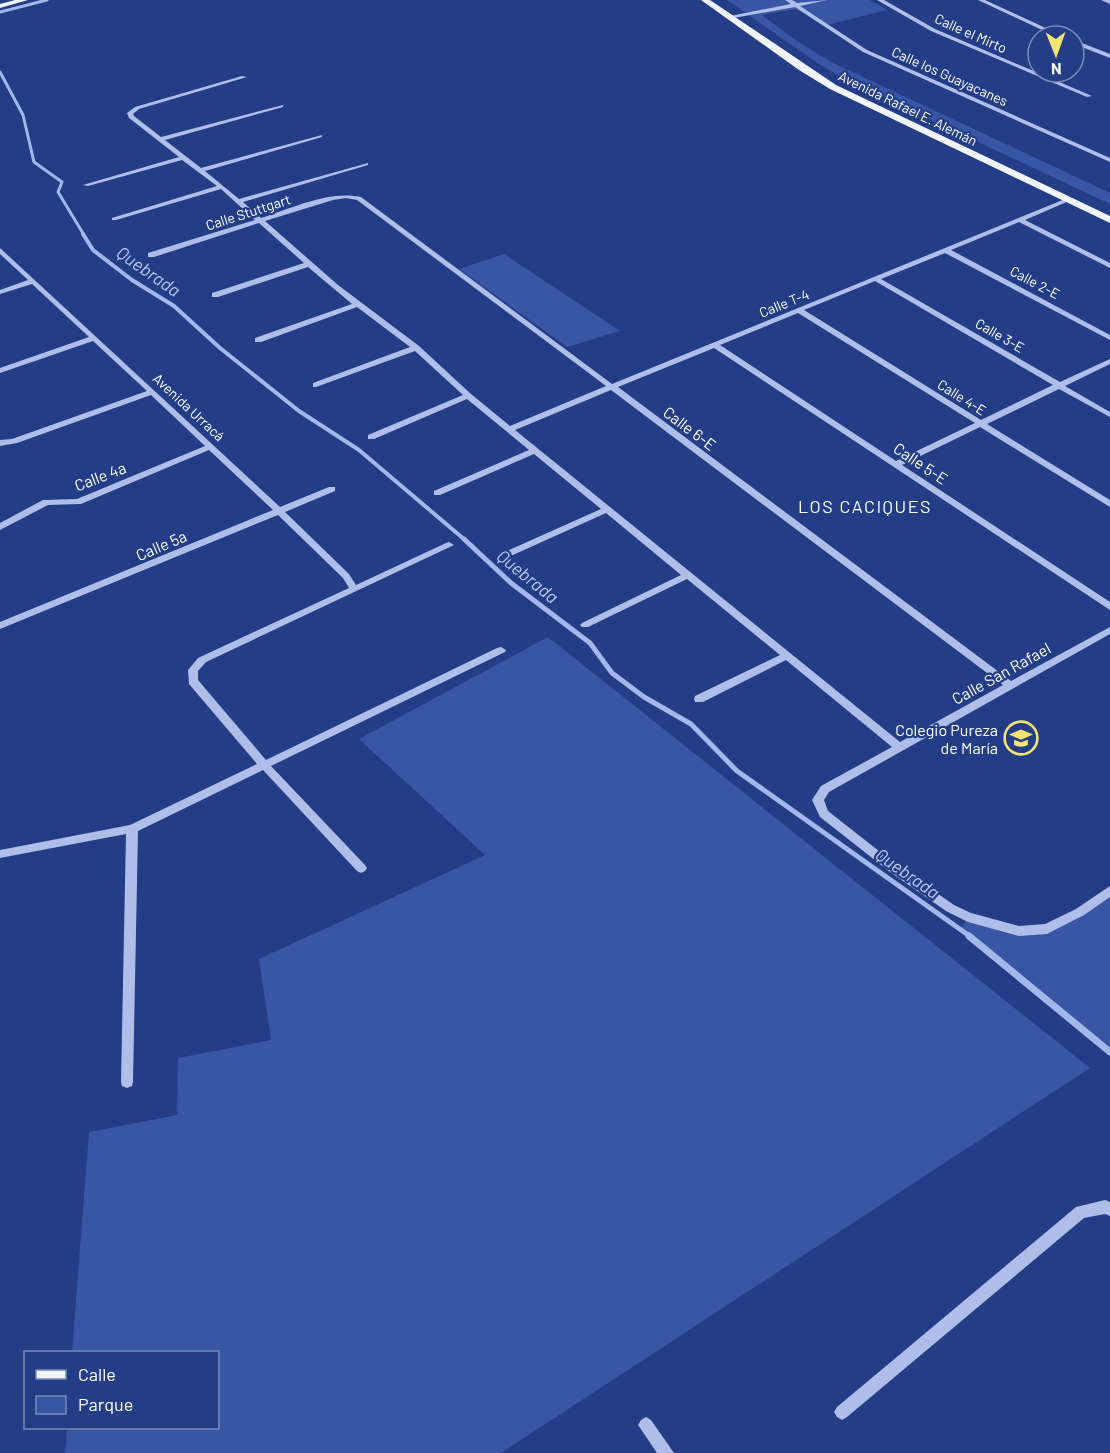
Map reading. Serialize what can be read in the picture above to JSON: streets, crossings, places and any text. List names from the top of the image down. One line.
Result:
{"streets":{"main road":["Avenida Rafael E. Alemán"],"street":["Calle el Mirto","Calle los Guayacanes","Calle Stuttgart","Calle 2-E","Calle T-4","Calle 3-E","Calle 4-E","Avenida Urracá","Calle 6-E","Calle 5-E","Calle 4a","Calle 5a","Calle San Rafael"]},"crossings":[["Avenida Rafael E. Alemán","Calle T-4"],["Calle Stuttgart","Calle 6-E"],["Calle 2-E","Calle T-4"],["Calle T-4","Calle 3-E"],["Calle T-4","Calle 4-E"],["Calle T-4","Calle 6-E"],["Calle T-4","Calle 5-E"],["Avenida Urracá","Calle 4a"],["Avenida Urracá","Calle 5a"],["Calle 6-E","Calle San Rafael"]],"districts":["LOS CACIQUES"],"water":["Quebrada"],"places":{"school or university":["Colegio Pureza de María"]},"legend":["Calle","Parque"],"north":"bottom"}
